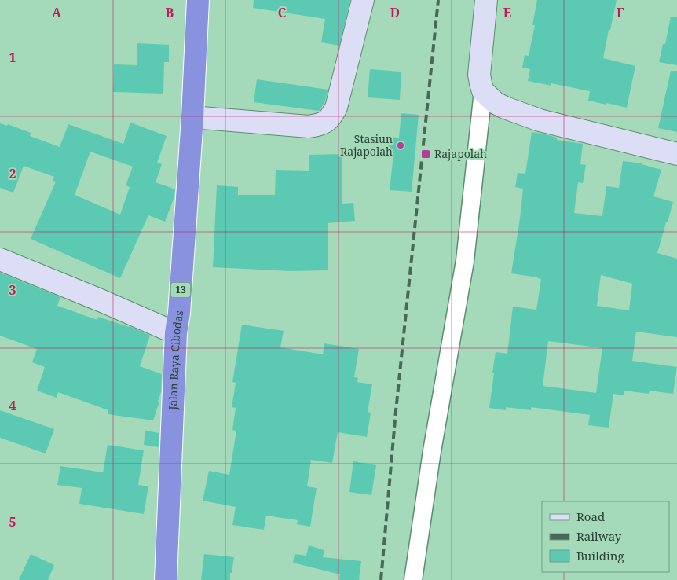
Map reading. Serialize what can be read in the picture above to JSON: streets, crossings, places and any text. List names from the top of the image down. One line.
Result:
{"streets":{"highway":["13","Jalan Raya Cibodas"]},"places":{"other":["Stasiun Rajapolah"],"transit":["Rajapolah"]},"legend":["Road","Railway","Building"],"grid":{"columns":["A","B","C","D","E","F"],"rows":["1","2","3","4","5"]}}
